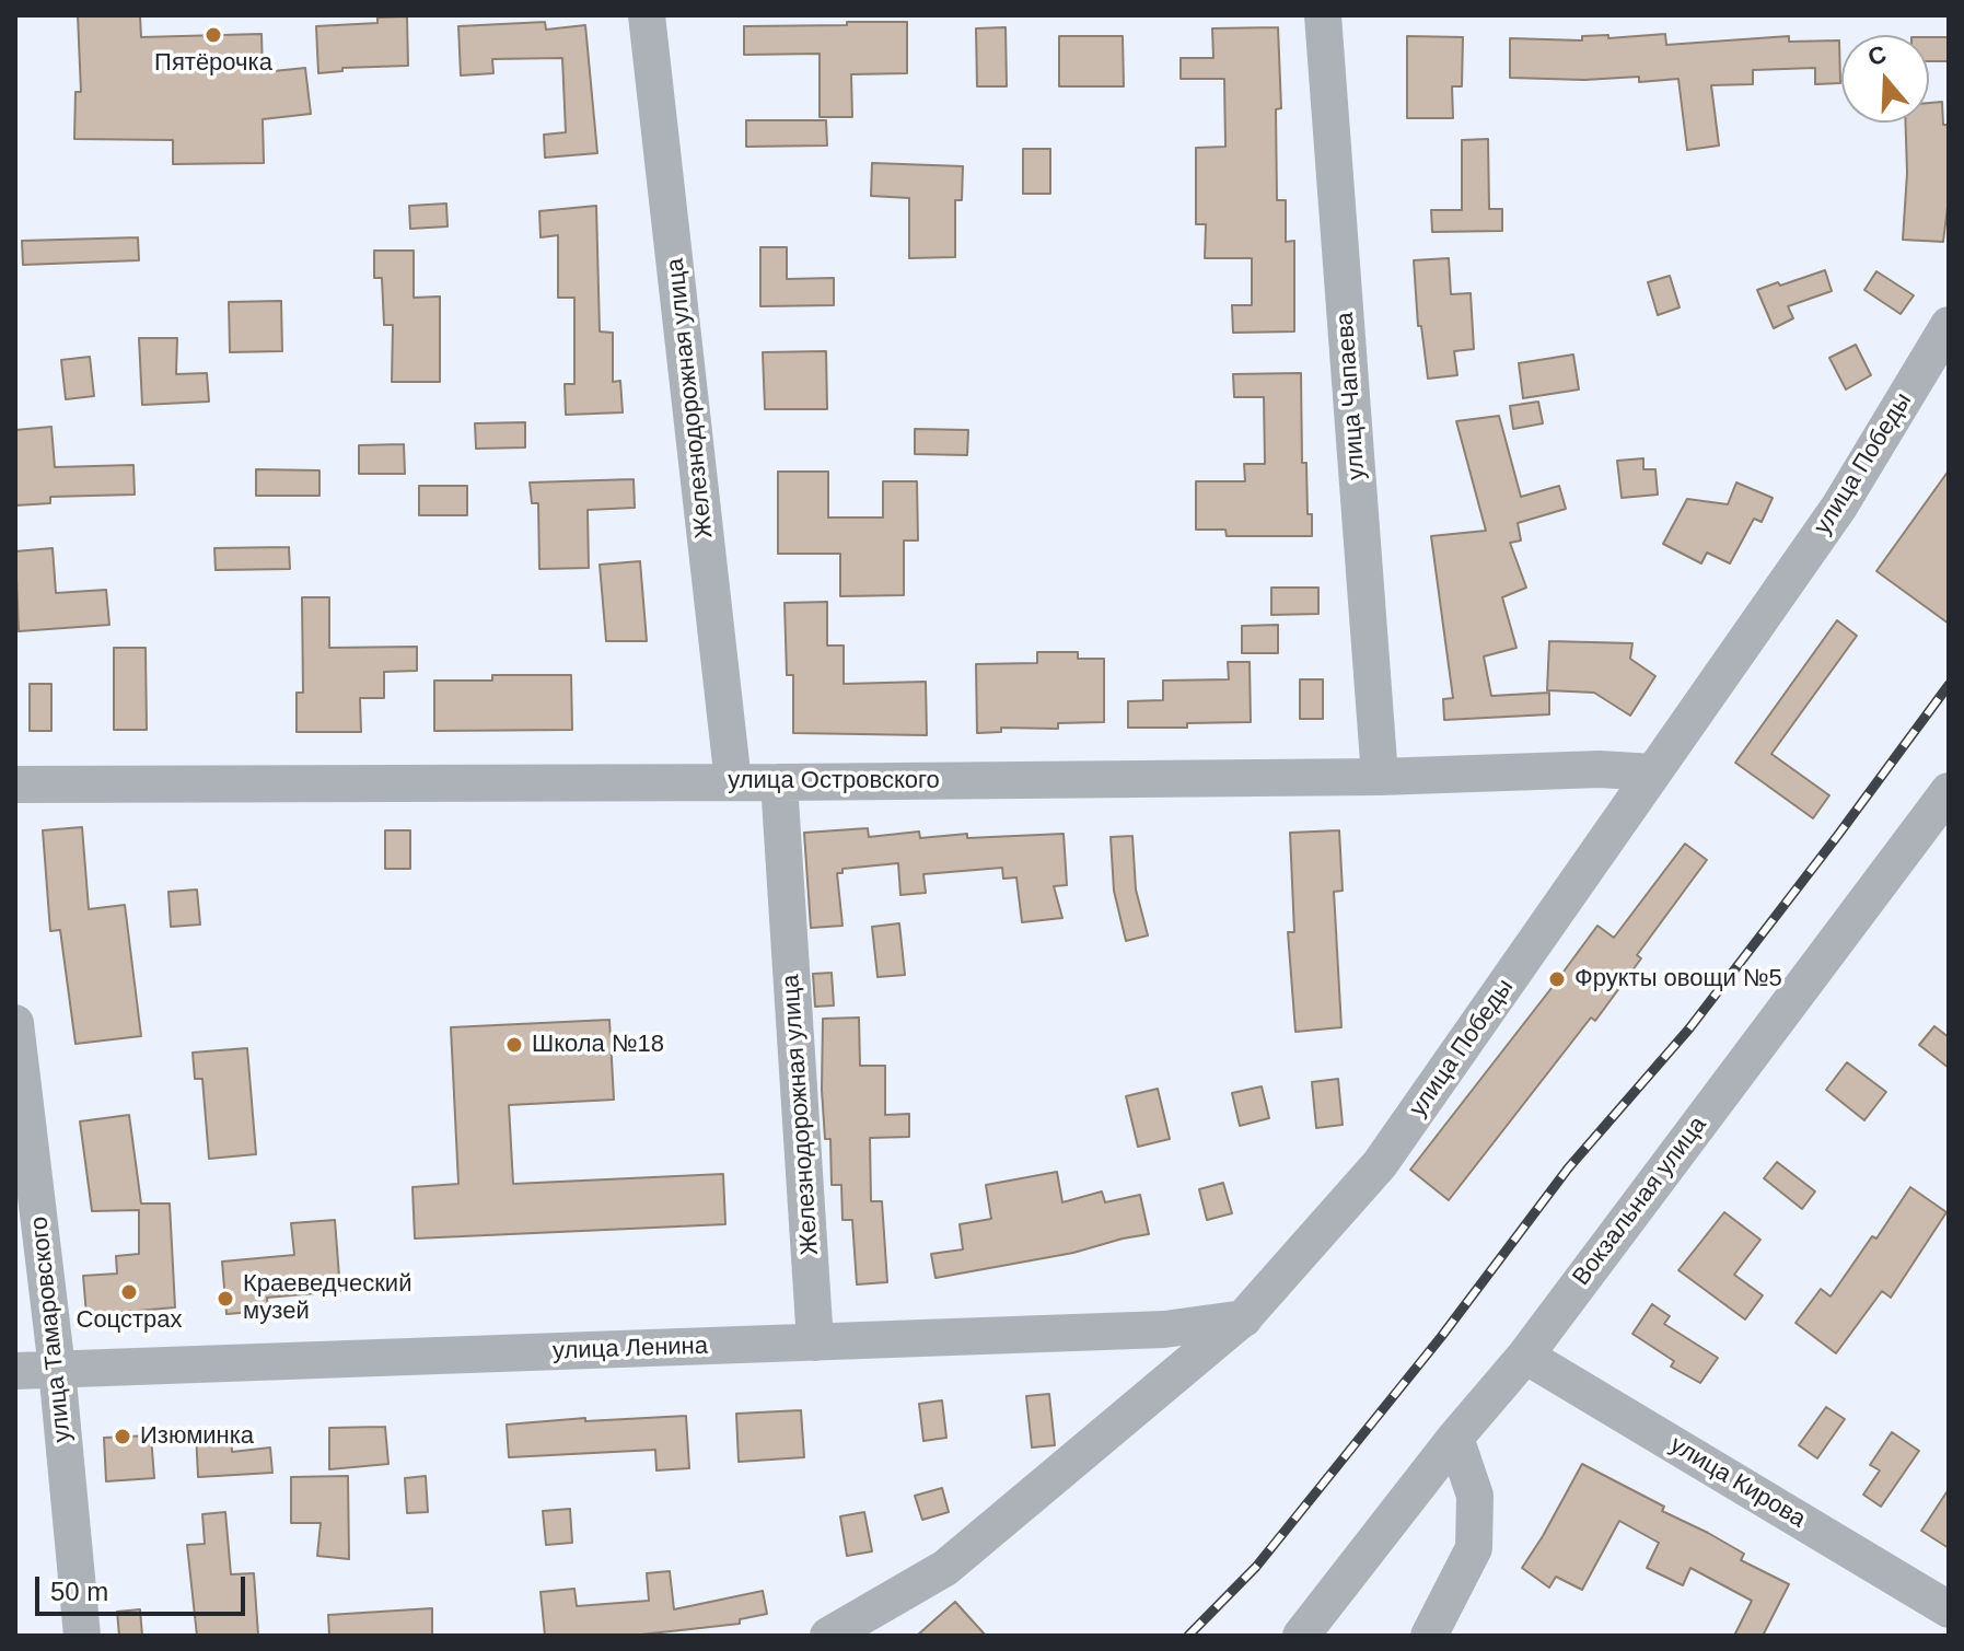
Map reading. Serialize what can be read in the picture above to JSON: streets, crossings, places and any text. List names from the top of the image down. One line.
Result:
{"streets":{"street":["улица Чапаева","Железнодорожная улица","улица Победы","улица Островского","Вокзальная улица","улица Тамаровского","улица Ленина","улица Кирова"]},"crossings":[["улица Чапаева","улица Островского"],["Железнодорожная улица","улица Островского"],["Железнодорожная улица","улица Ленина"],["улица Победы","улица Островского"],["улица Победы","улица Ленина"],["Вокзальная улица","улица Кирова"],["улица Тамаровского","улица Ленина"]],"places":["Пятёрочка","Фрукты овощи №5","Школа №18","Соцстрах","Краеведческий музей","Изюминка"],"scale_bar":"50 m","north":"top"}
